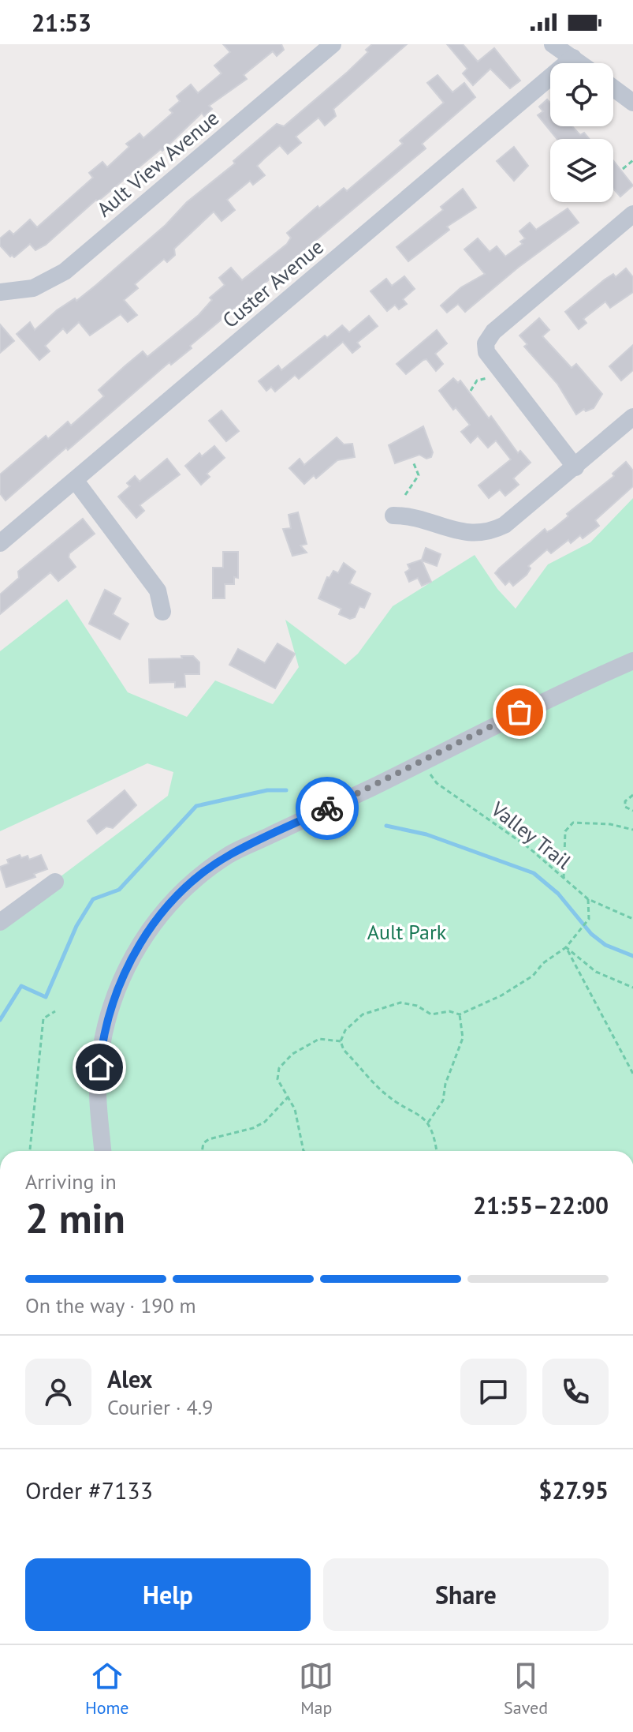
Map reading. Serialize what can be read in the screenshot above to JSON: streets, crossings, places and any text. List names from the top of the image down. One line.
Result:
{"streets":{"street":["Ault View Avenue","Custer Avenue"],"path":["Valley Trail"]},"parks":["Ault Park"],"page":{"status":"21:53","heading":["2 min","Arriving in","21:55–22:00"],"panel":["Alex","Courier · 4.9","Order #7133","$27.95"],"bar":"On the way · 190 m","buttons":["Help","Share"],"tabs":["Home","Map","Saved"]}}
